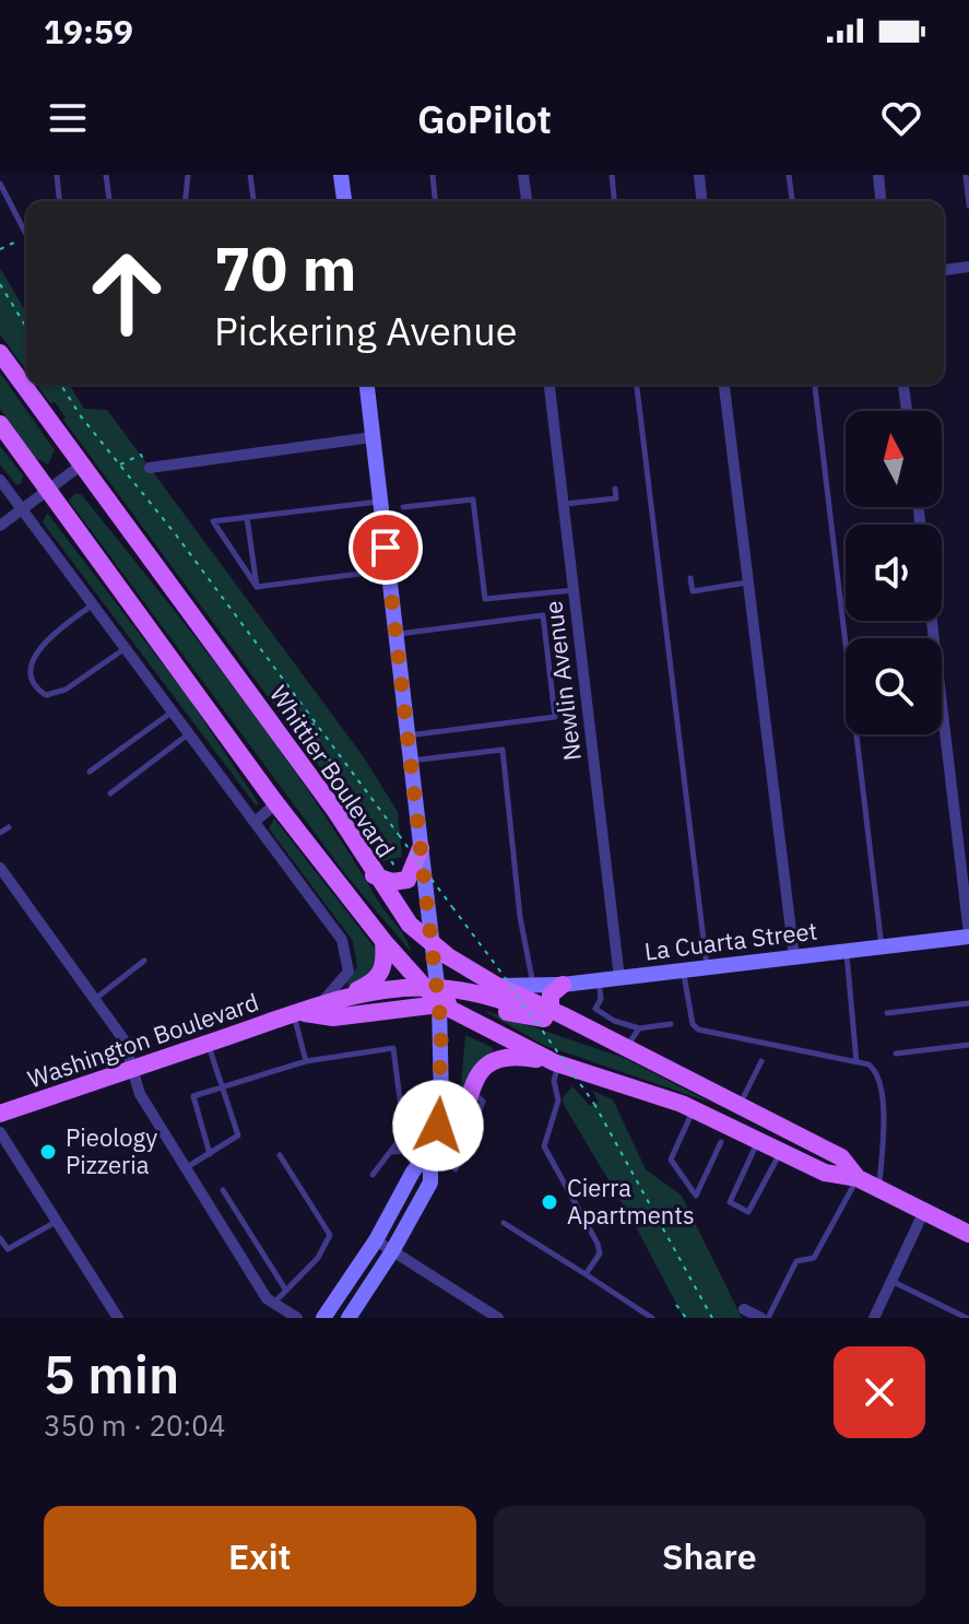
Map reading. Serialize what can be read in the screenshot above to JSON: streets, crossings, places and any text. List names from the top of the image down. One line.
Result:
{"streets":{"main road":["Whittier Boulevard","Washington Boulevard"],"street":["Newlin Avenue","La Cuarta Street"]},"crossings":[["Newlin Avenue","La Cuarta Street"],["Whittier Boulevard","La Cuarta Street"],["Whittier Boulevard","Washington Boulevard"]],"places":["Pieology Pizzeria","Cierra Apartments"],"north":"top","page":{"status":"19:59","header":"GoPilot","turn":["70 m","Pickering Avenue"],"heading":["5 min","350 m · 20:04"],"buttons":["Exit","Share"]}}
